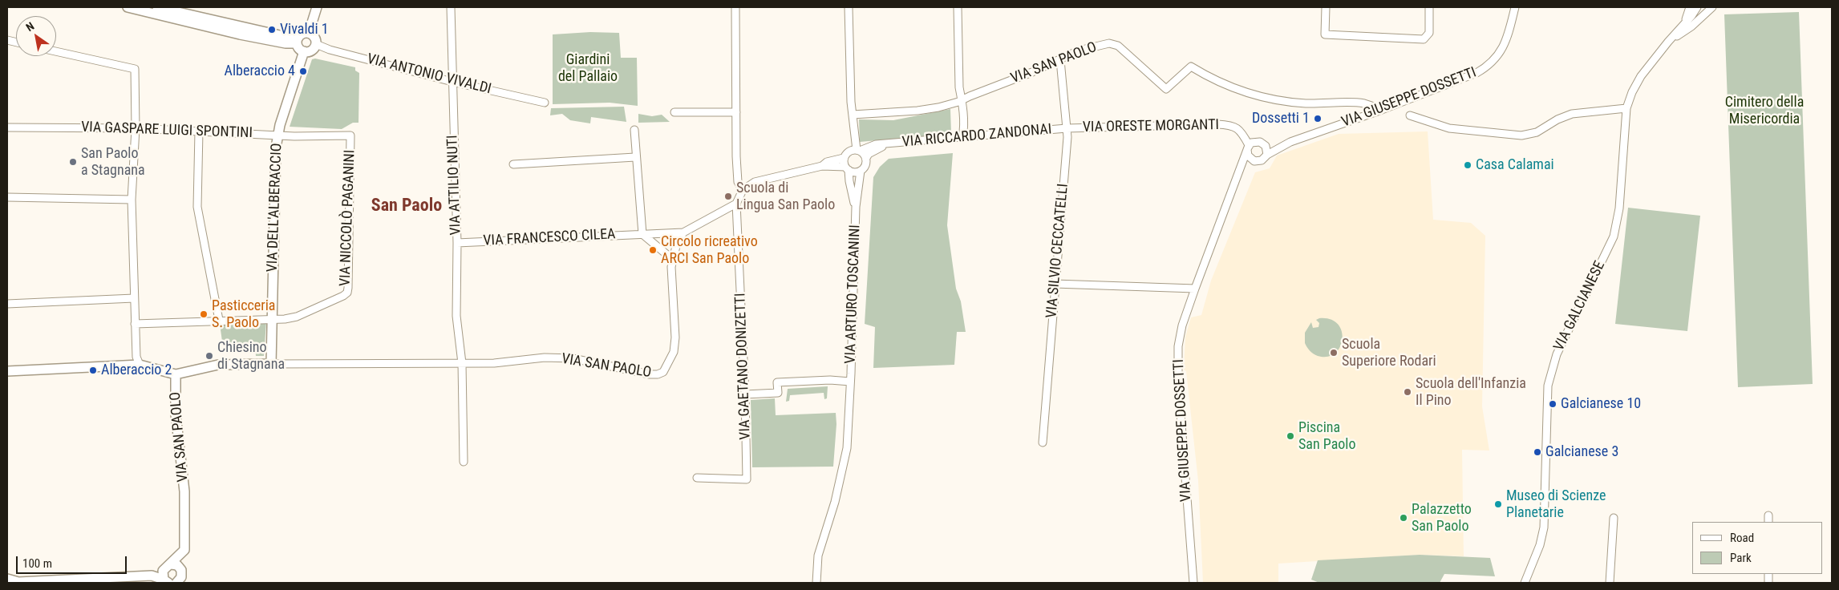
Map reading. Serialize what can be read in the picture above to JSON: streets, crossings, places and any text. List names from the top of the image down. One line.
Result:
{"streets":{"street":["VIA SAN PAOLO","VIA ANTONIO VIVALDI","VIA GIUSEPPE DOSSETTI","VIA ORESTE MORGANTI","VIA GASPARE LUIGI SPONTINI","VIA RICCARDO ZANDONAI","VIA ATTILIO NUTI","VIA DELL'ALBERACCIO","VIA NICCOLÒ PAGANINI","VIA FRANCESCO CILEA","VIA SILVIO CECCATELLI","VIA ARTURO TOSCANINI","VIA GALCIANESE","VIA GAETANO DONIZETTI"]},"crossings":[["VIA SAN PAOLO","VIA GIUSEPPE DOSSETTI"],["VIA SAN PAOLO","VIA ATTILIO NUTI"],["VIA SAN PAOLO","VIA DELL'ALBERACCIO"],["VIA SAN PAOLO","VIA FRANCESCO CILEA"],["VIA SAN PAOLO","VIA SILVIO CECCATELLI"],["VIA ANTONIO VIVALDI","VIA ATTILIO NUTI"],["VIA ANTONIO VIVALDI","VIA DELL'ALBERACCIO"],["VIA GIUSEPPE DOSSETTI","VIA ORESTE MORGANTI"],["VIA ORESTE MORGANTI","VIA RICCARDO ZANDONAI"],["VIA ORESTE MORGANTI","VIA SILVIO CECCATELLI"],["VIA GASPARE LUIGI SPONTINI","VIA DELL'ALBERACCIO"],["VIA GASPARE LUIGI SPONTINI","VIA NICCOLÒ PAGANINI"],["VIA RICCARDO ZANDONAI","VIA SILVIO CECCATELLI"],["VIA RICCARDO ZANDONAI","VIA ARTURO TOSCANINI"],["VIA ATTILIO NUTI","VIA FRANCESCO CILEA"],["VIA DELL'ALBERACCIO","VIA NICCOLÒ PAGANINI"],["VIA ARTURO TOSCANINI","VIA GAETANO DONIZETTI"]],"districts":["San Paolo"],"parks":["Giardini del Pallaio","Cimitero della Misericordia"],"places":["Vivaldi 1","Alberaccio 4","Dossetti 1","San Paolo a Stagnana","Casa Calamai","Scuola di Lingua San Paolo","Circolo ricreativo ARCI San Paolo","Pasticceria S. Paolo","Scuola Superiore Rodari","Chiesino di Stagnana","Alberaccio 2","Scuola dell'Infanzia Il Pino","Galcianese 10","Piscina San Paolo","Galcianese 3","Museo di Scienze Planetarie","Palazzetto San Paolo"],"legend":["Road","Park"],"scale_bar":"100 m","north":"top left"}
